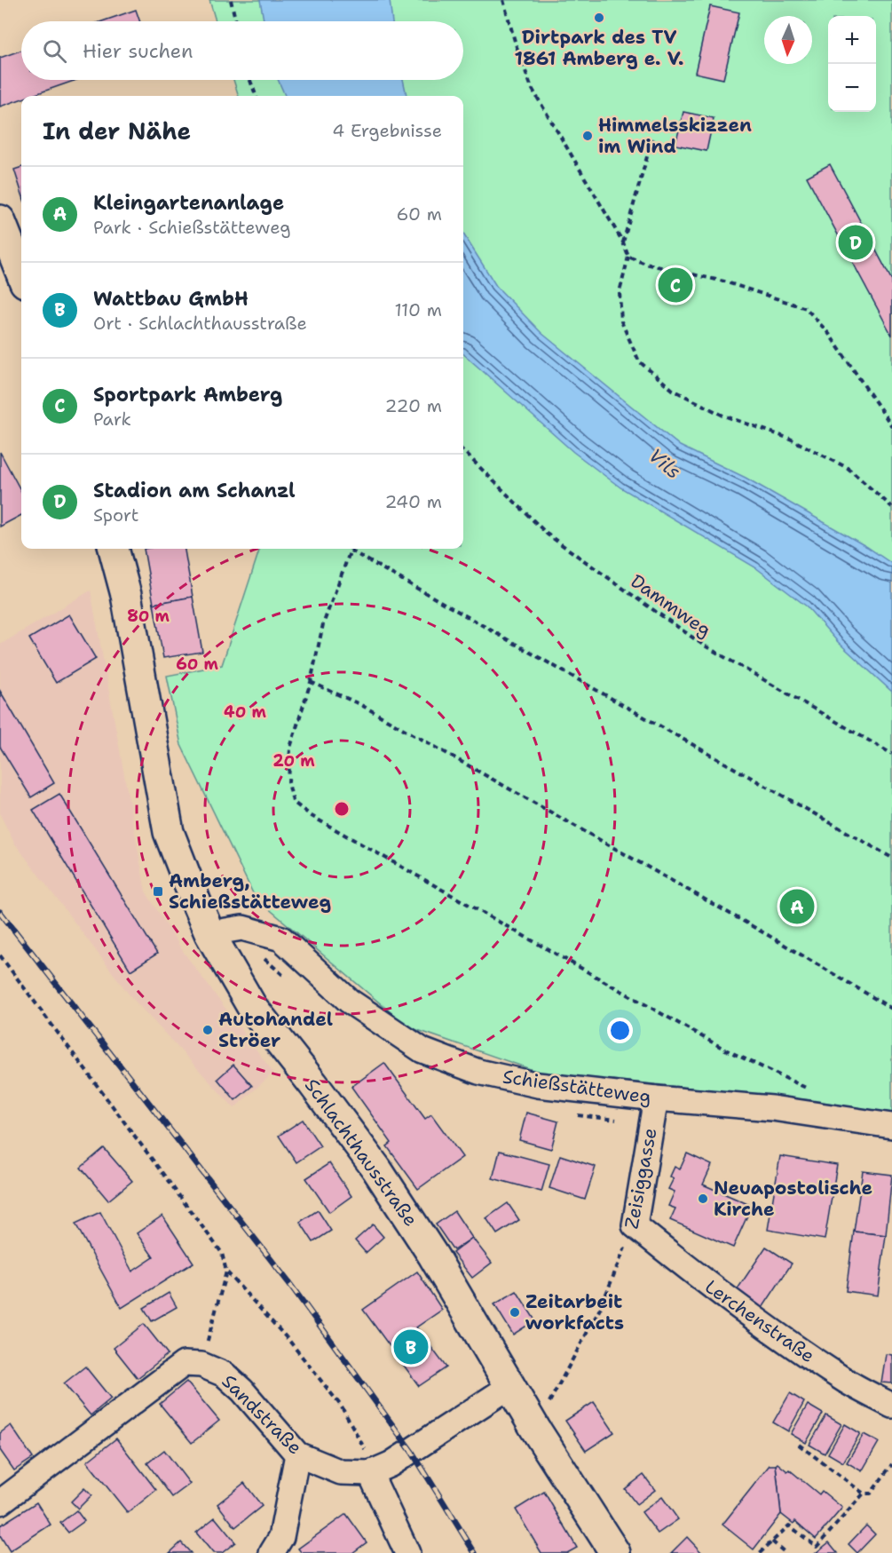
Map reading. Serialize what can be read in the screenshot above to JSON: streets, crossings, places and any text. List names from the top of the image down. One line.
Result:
{"streets":{"main road":["Schlachthausstraße"],"street":["Schießstätteweg","Zeisiggasse","Lerchenstraße","Sandstraße"],"path":["Dammweg"]},"crossings":[["Schießstätteweg","Schlachthausstraße"],["Schießstätteweg","Zeisiggasse"],["Schlachthausstraße","Zeisiggasse"],["Schlachthausstraße","Sandstraße"],["Zeisiggasse","Lerchenstraße"]],"water":["Vils"],"places":{"other":["Dirtpark des TV 1861 Amberg e. V.","Himmelsskizzen im Wind","Autohandel Ströer","Neuapostolische Kirche","Zeitarbeit workfacts"],"transit":["Amberg, Schießstätteweg"]},"north":"bottom","page":{"map_buttons":["+","−"],"search":"Hier suchen","heading":["In der Nähe","4 Ergebnisse"],"list":[{"mark":"A","name":"Kleingartenanlage","note":"Park · Schießstätteweg","value":"60 m"},{"mark":"B","name":"Wattbau GmbH","note":"Ort · Schlachthausstraße","value":"110 m"},{"mark":"C","name":"Sportpark Amberg","note":"Park","value":"220 m"},{"mark":"D","name":"Stadion am Schanzl","note":"Sport","value":"240 m"}],"pins":["D","C","A","B"]},"rings":["80 m","60 m","40 m","20 m"]}
